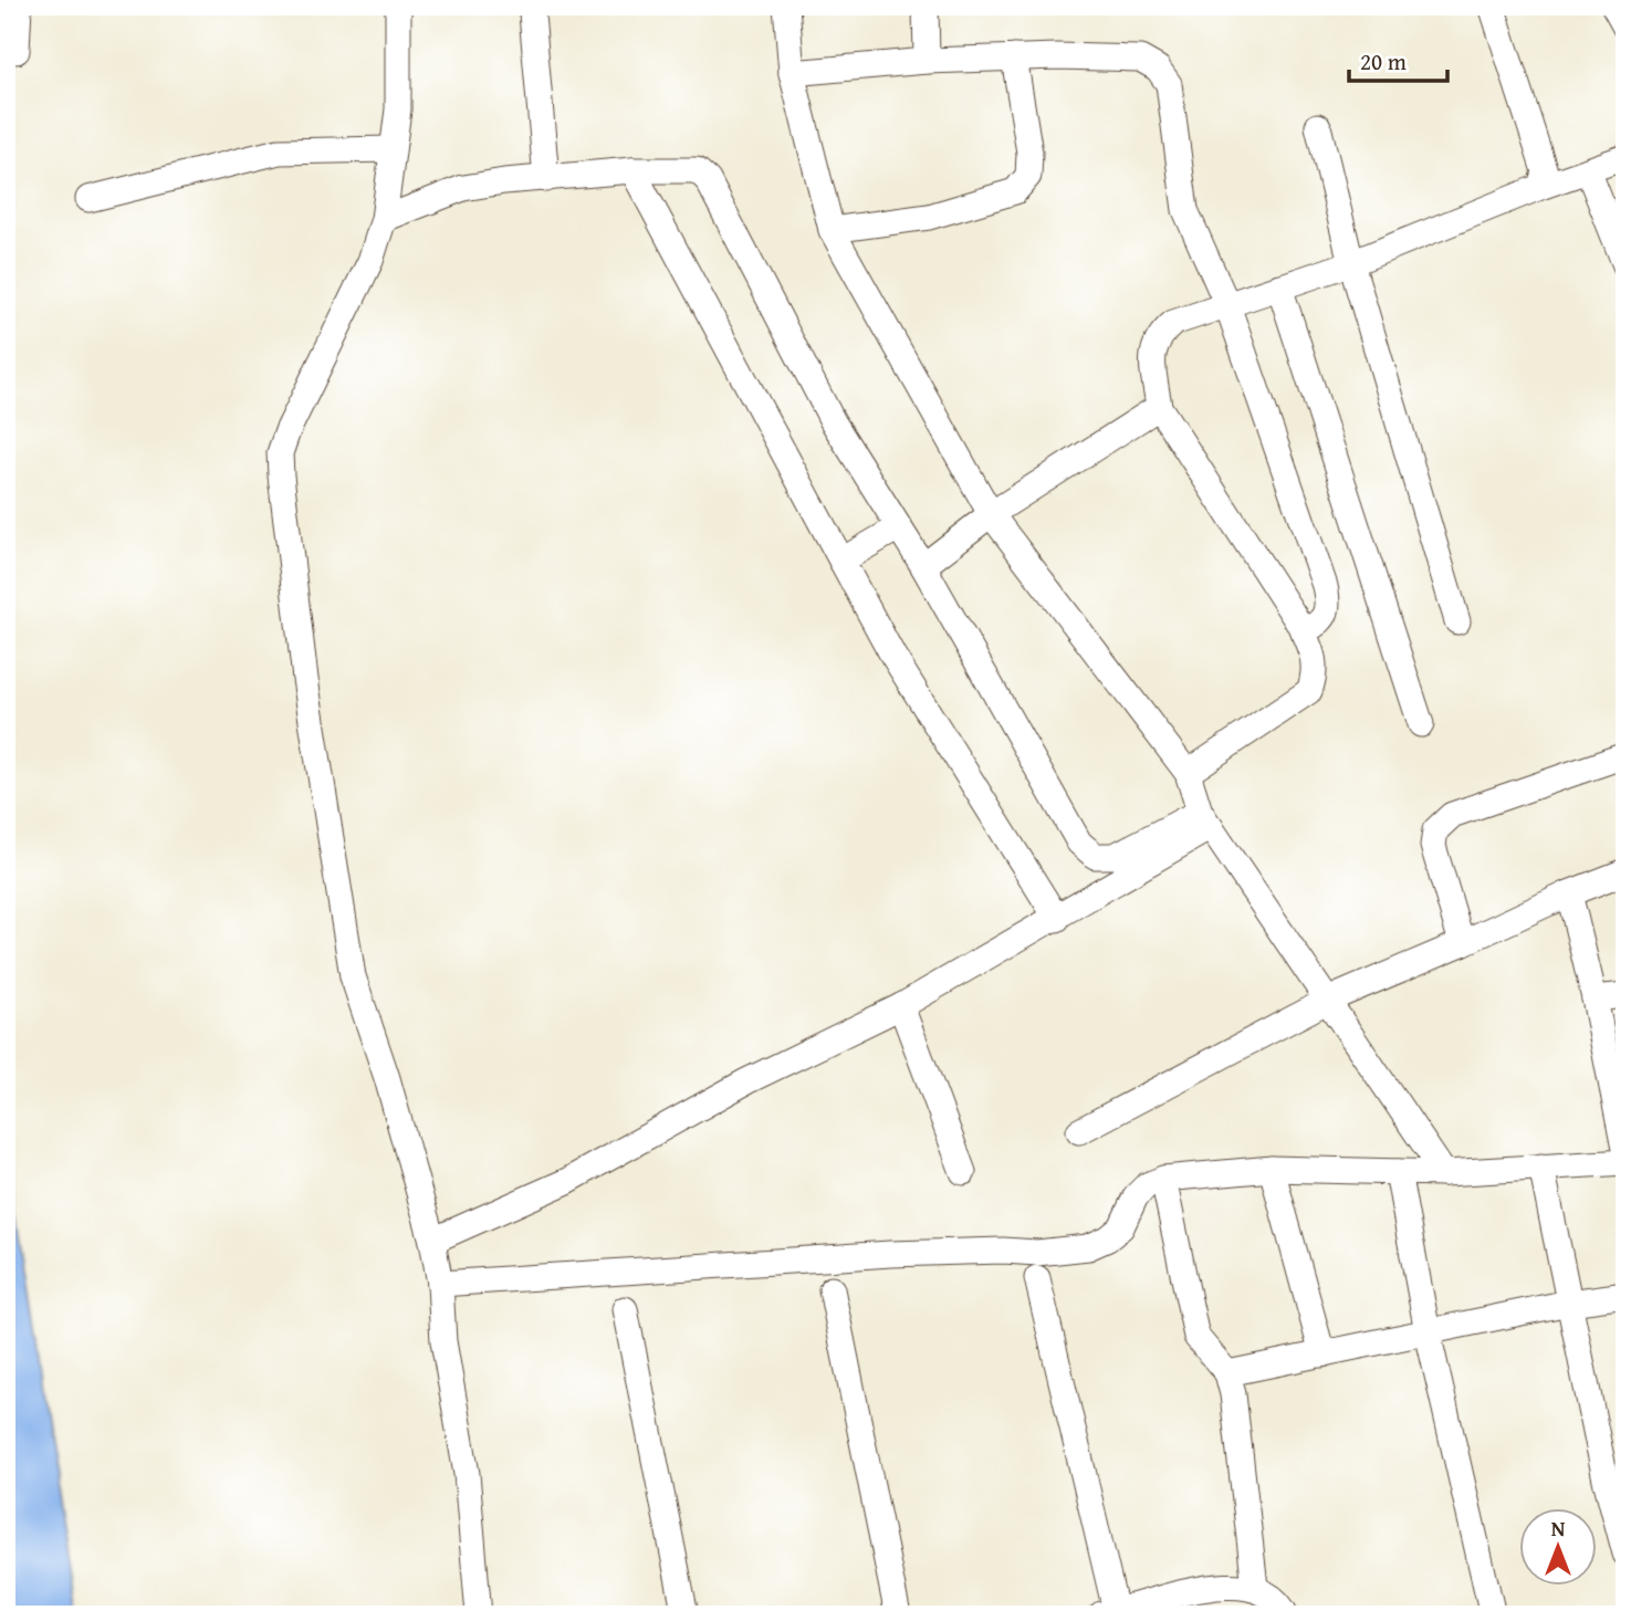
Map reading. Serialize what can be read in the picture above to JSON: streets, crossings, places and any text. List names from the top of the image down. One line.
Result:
{"scale_bar":"20 m","north":"top"}
